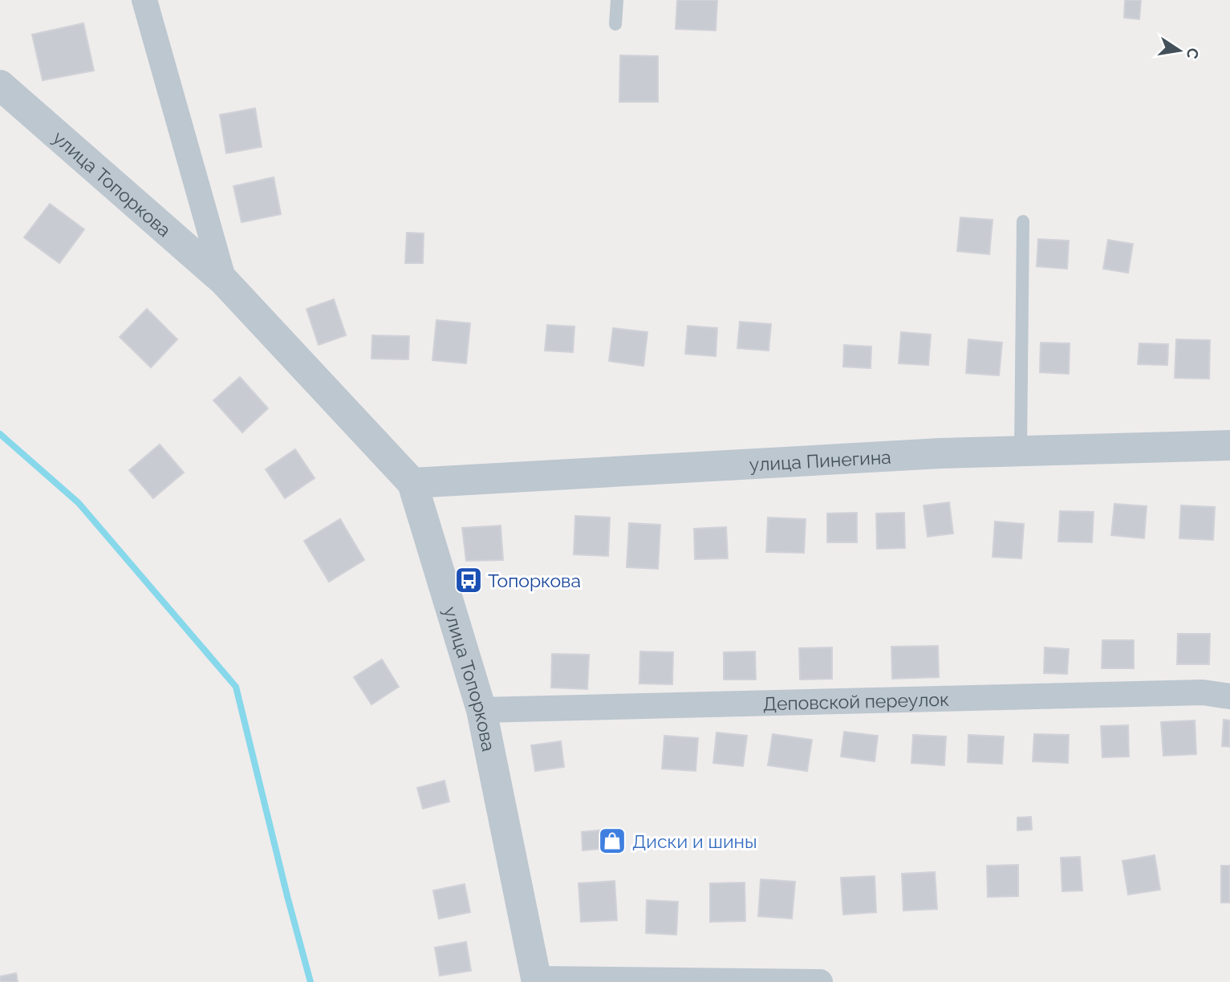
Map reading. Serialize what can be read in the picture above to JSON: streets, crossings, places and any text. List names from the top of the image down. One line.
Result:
{"streets":{"street":["улица Топоркова","улица Пинегина","Деповской переулок"]},"crossings":[["улица Топоркова","улица Пинегина"],["улица Топоркова","Деповской переулок"]],"places":{"bus stop":["Топоркова"],"shop":["Диски и шины"]},"north":"right"}
